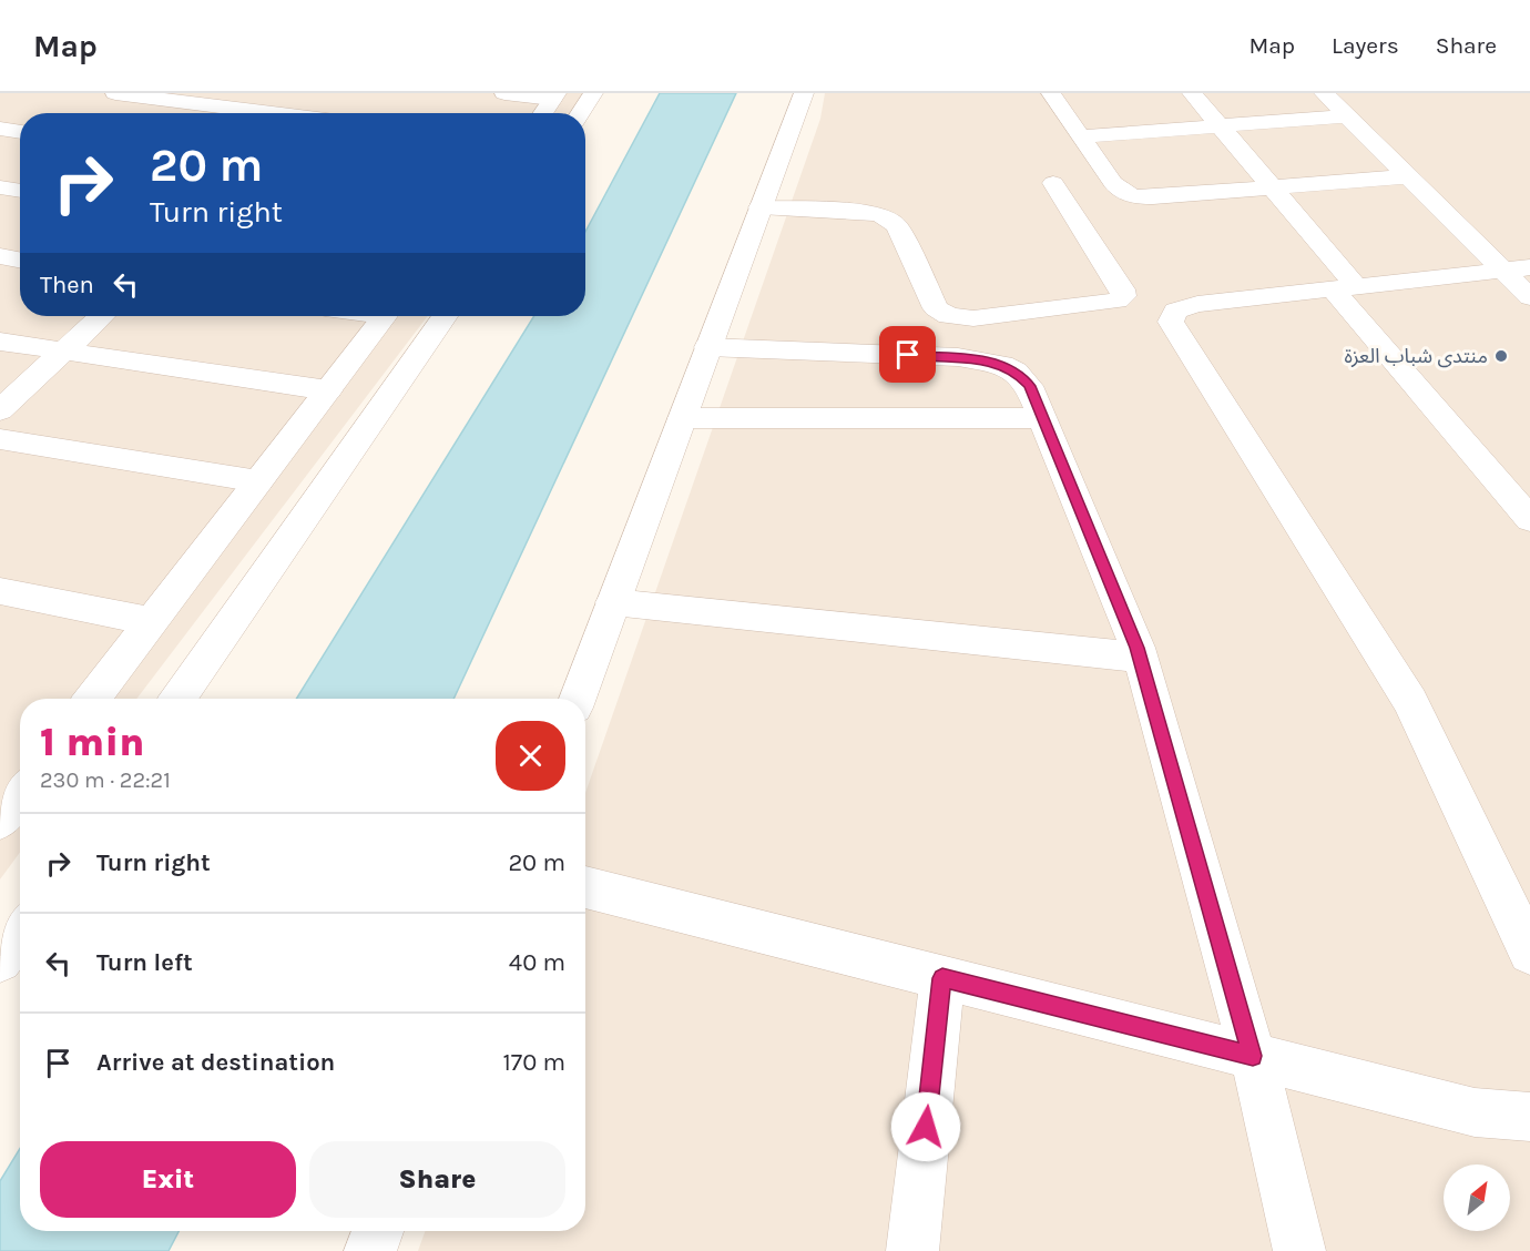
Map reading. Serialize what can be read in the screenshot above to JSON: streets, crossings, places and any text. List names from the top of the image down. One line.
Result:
{"places":["منتدى شباب العزة"],"north":"top right","page":{"header":"Map","nav":["Map","Layers","Share"],"turn":["20 m","Turn right"],"then":"Then","heading":["1 min","230 m · 22:21"],"list":[{"name":"Turn right","value":"20 m"},{"name":"Turn left","value":"40 m"},{"name":"Arrive at destination","value":"170 m"}],"buttons":["Exit","Share"]}}
